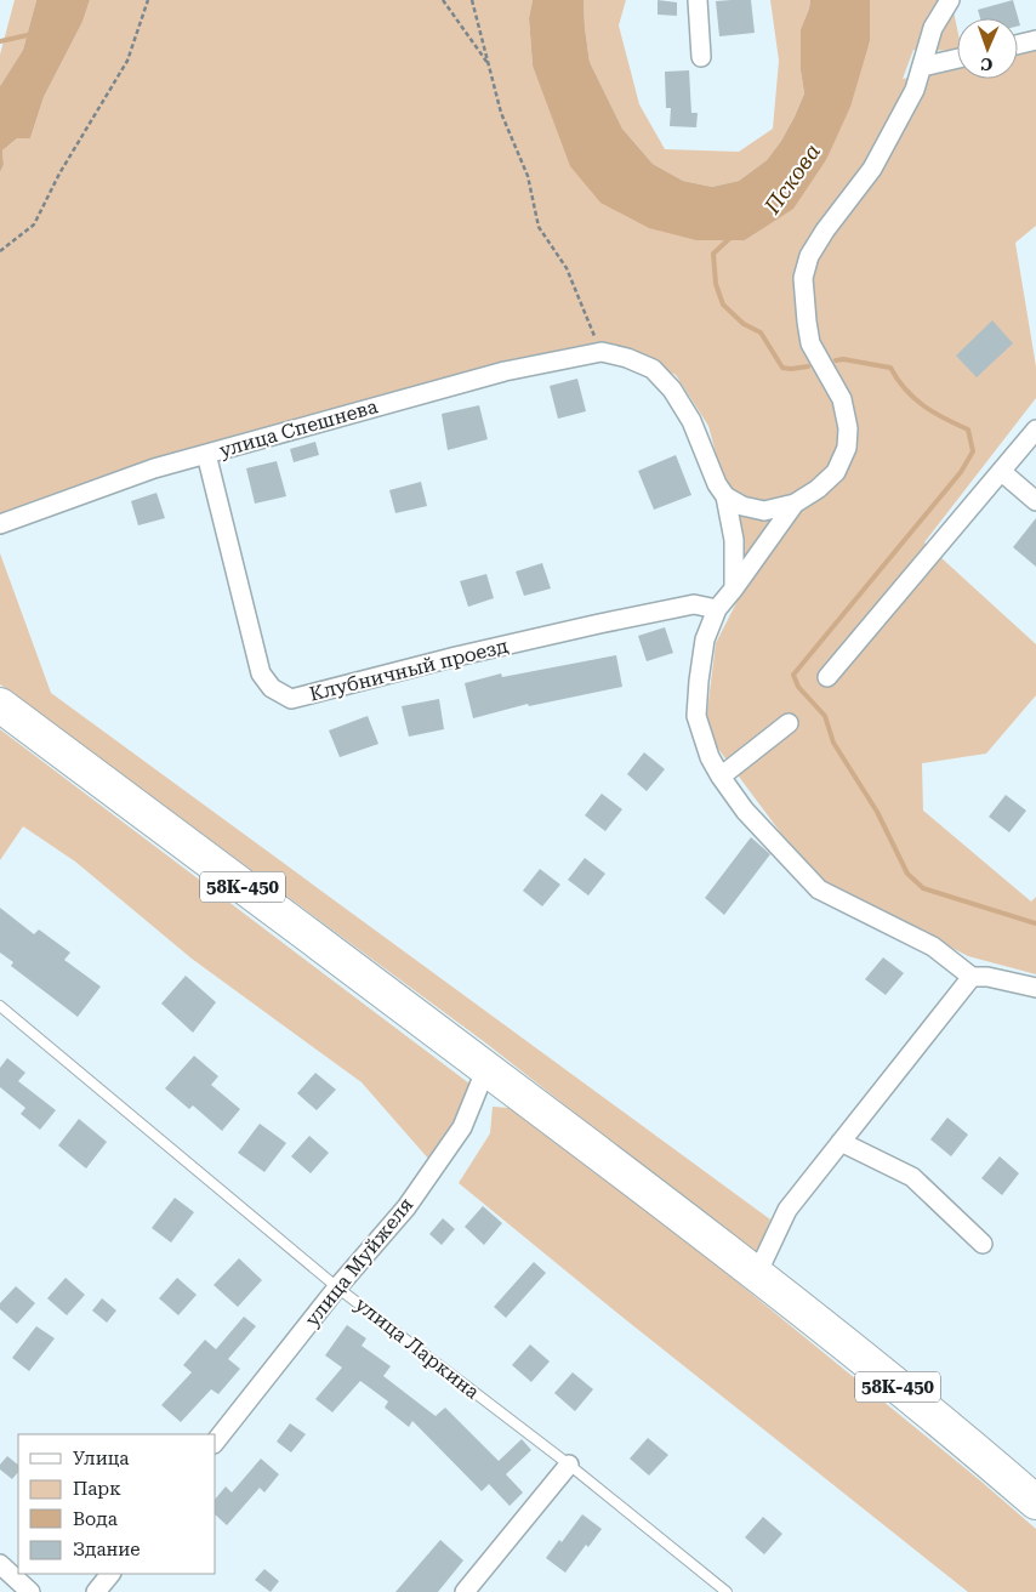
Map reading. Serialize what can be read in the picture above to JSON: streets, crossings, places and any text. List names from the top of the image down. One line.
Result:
{"streets":{"highway":["58К-450"],"street":["улица Спешнева","Клубничный проезд","улица Муйжеля"],"lane":["улица Ларкина"]},"crossings":[["улица Спешнева","Клубничный проезд"],["58К-450","улица Муйжеля"],["улица Муйжеля","улица Ларкина"]],"water":["Пскова"],"legend":["Улица","Парк","Вода","Здание"],"north":"bottom"}
